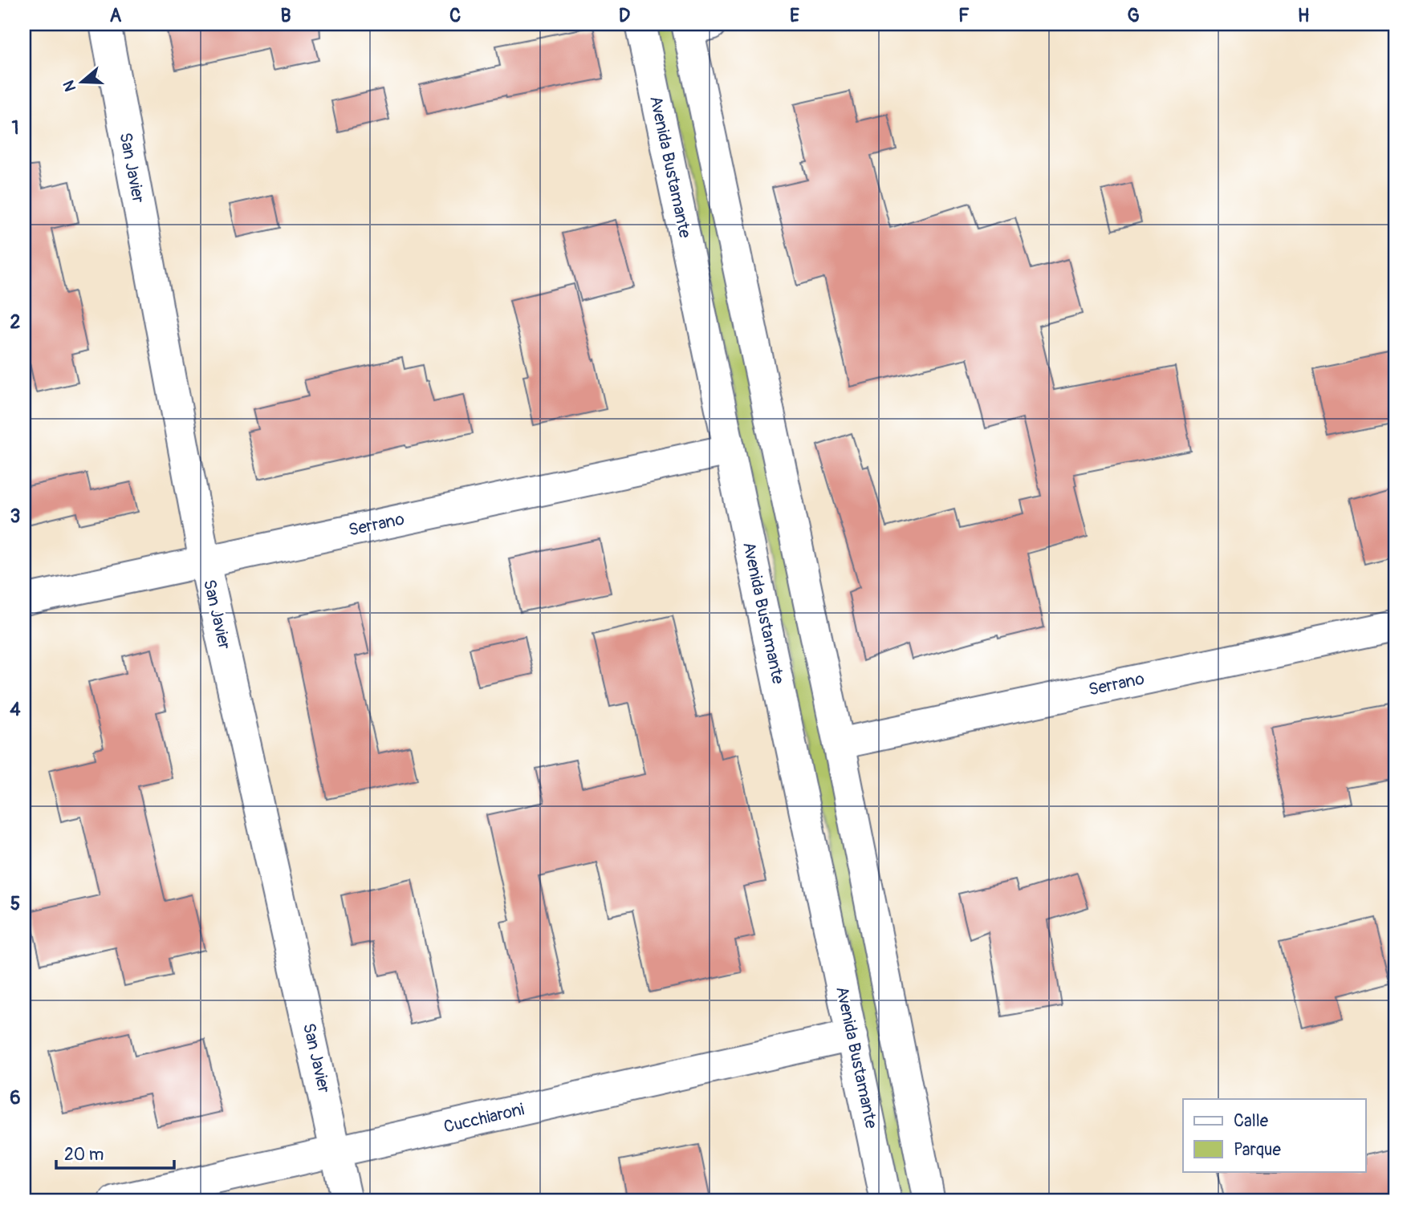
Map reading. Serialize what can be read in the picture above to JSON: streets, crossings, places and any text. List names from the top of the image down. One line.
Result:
{"streets":{"street":["Avenida Bustamante","San Javier","Serrano","Cucchiaroni"]},"crossings":[["Avenida Bustamante","Serrano"],["Avenida Bustamante","Cucchiaroni"],["San Javier","Serrano"],["San Javier","Cucchiaroni"]],"legend":["Calle","Parque"],"scale_bar":"20 m","north":"left","grid":{"columns":["A","B","C","D","E","F","G","H"],"rows":["1","2","3","4","5","6"]}}
